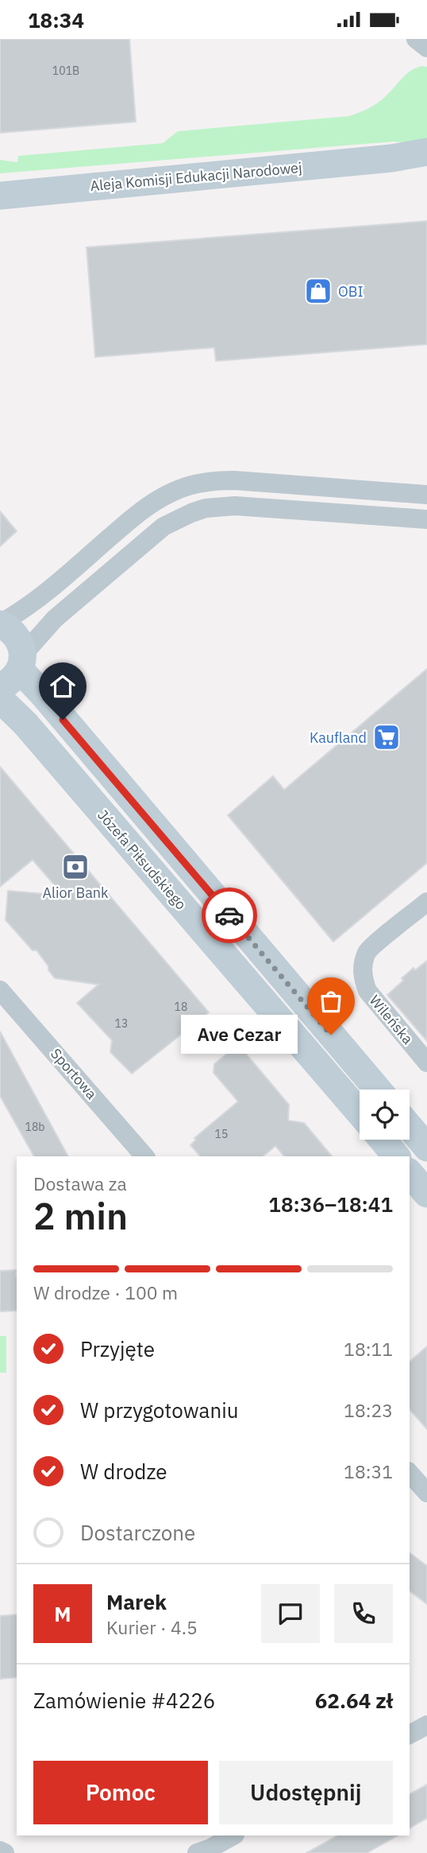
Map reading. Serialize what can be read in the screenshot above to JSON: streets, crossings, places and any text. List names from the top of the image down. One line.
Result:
{"streets":{"street":["Aleja Komisji Edukacji Narodowej","Józefa Piłsudskiego","Wileńska","Sportowa"]},"places":{"shop":["OBI"],"supermarket":["Kaufland"],"bank":["Alior Bank"],"other":["Ave Cezar"]},"house_numbers":["101B","18","13","18b","15"],"page":{"status":"18:34","bubble":"Ave Cezar","heading":["2 min","Dostawa za","18:36–18:41"],"panel":["Marek","Kurier · 4.5","Zamówienie #4226","62.64 zł"],"bar":"W drodze · 100 m","list":[["Przyjęte","18:11"],["W przygotowaniu","18:23"],["W drodze","18:31"],"Dostarczone"],"round":"M","buttons":["Pomoc","Udostępnij"]}}
